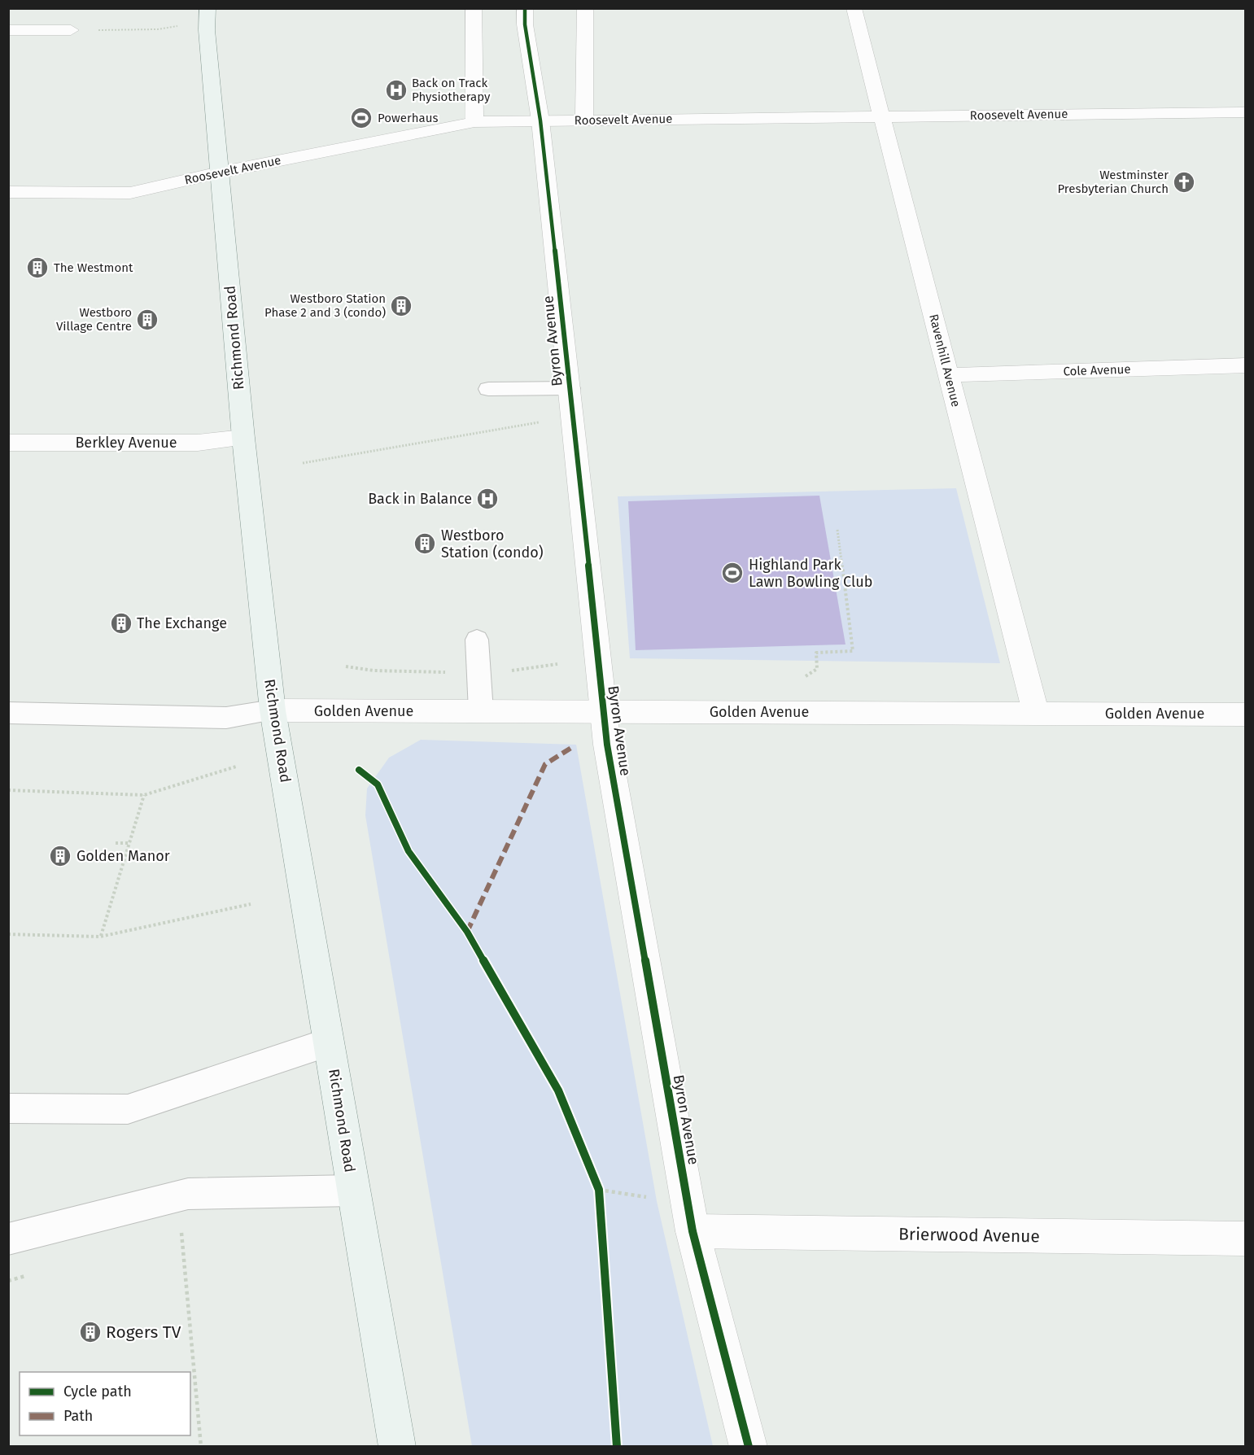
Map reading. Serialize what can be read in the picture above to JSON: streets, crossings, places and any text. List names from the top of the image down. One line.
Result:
{"streets":{"main road":["Richmond Road"],"street":["Roosevelt Avenue","Byron Avenue","Ravenhill Avenue","Cole Avenue","Berkley Avenue","Golden Avenue","Brierwood Avenue"]},"crossings":[["Roosevelt Avenue","Richmond Road"],["Roosevelt Avenue","Byron Avenue"],["Roosevelt Avenue","Ravenhill Avenue"],["Richmond Road","Berkley Avenue"],["Richmond Road","Golden Avenue"],["Byron Avenue","Golden Avenue"],["Byron Avenue","Brierwood Avenue"],["Ravenhill Avenue","Cole Avenue"],["Ravenhill Avenue","Golden Avenue"]],"places":{"hospital":["Back on Track Physiotherapy","Back in Balance"],"sports":["Powerhaus","Highland Park Lawn Bowling Club"],"church":["Westminster Presbyterian Church"],"building":["The Westmont","Westboro Station Phase 2 and 3 (condo)","Westboro Village Centre","Westboro Station (condo)","The Exchange","Golden Manor","Rogers TV"]},"legend":["Cycle path","Path"]}
